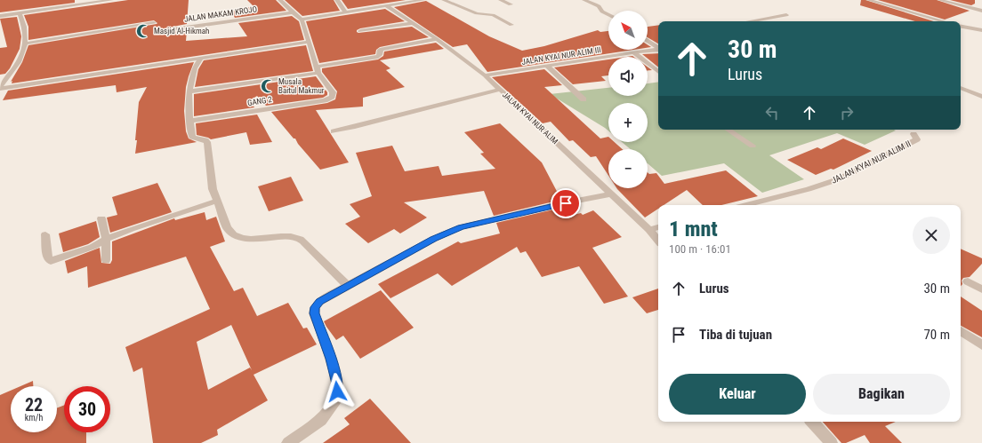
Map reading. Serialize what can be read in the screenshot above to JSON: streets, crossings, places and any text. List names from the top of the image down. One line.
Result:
{"streets":{"street":["JALAN MAKAM KROJO","JALAN KYAI NUR ALIM III","GANG 2","JALAN KYAI NUR ALIM","JALAN KYAI NUR ALIM II"]},"crossings":[["JALAN KYAI NUR ALIM III","JALAN KYAI NUR ALIM"]],"places":{"mosque":["Masjid Al-Hikmah","Musala Baitul Makmur"]},"north":"top left","page":{"map_buttons":["+","−"],"turn":["30 m","Lurus"],"heading":["1 mnt","100 m · 16:01"],"list":[{"name":"Lurus","value":"30 m"},{"name":"Tiba di tujuan","value":"70 m"}],"buttons":["Keluar","Bagikan"],"speed":"22 km/h","limit":"30"}}
